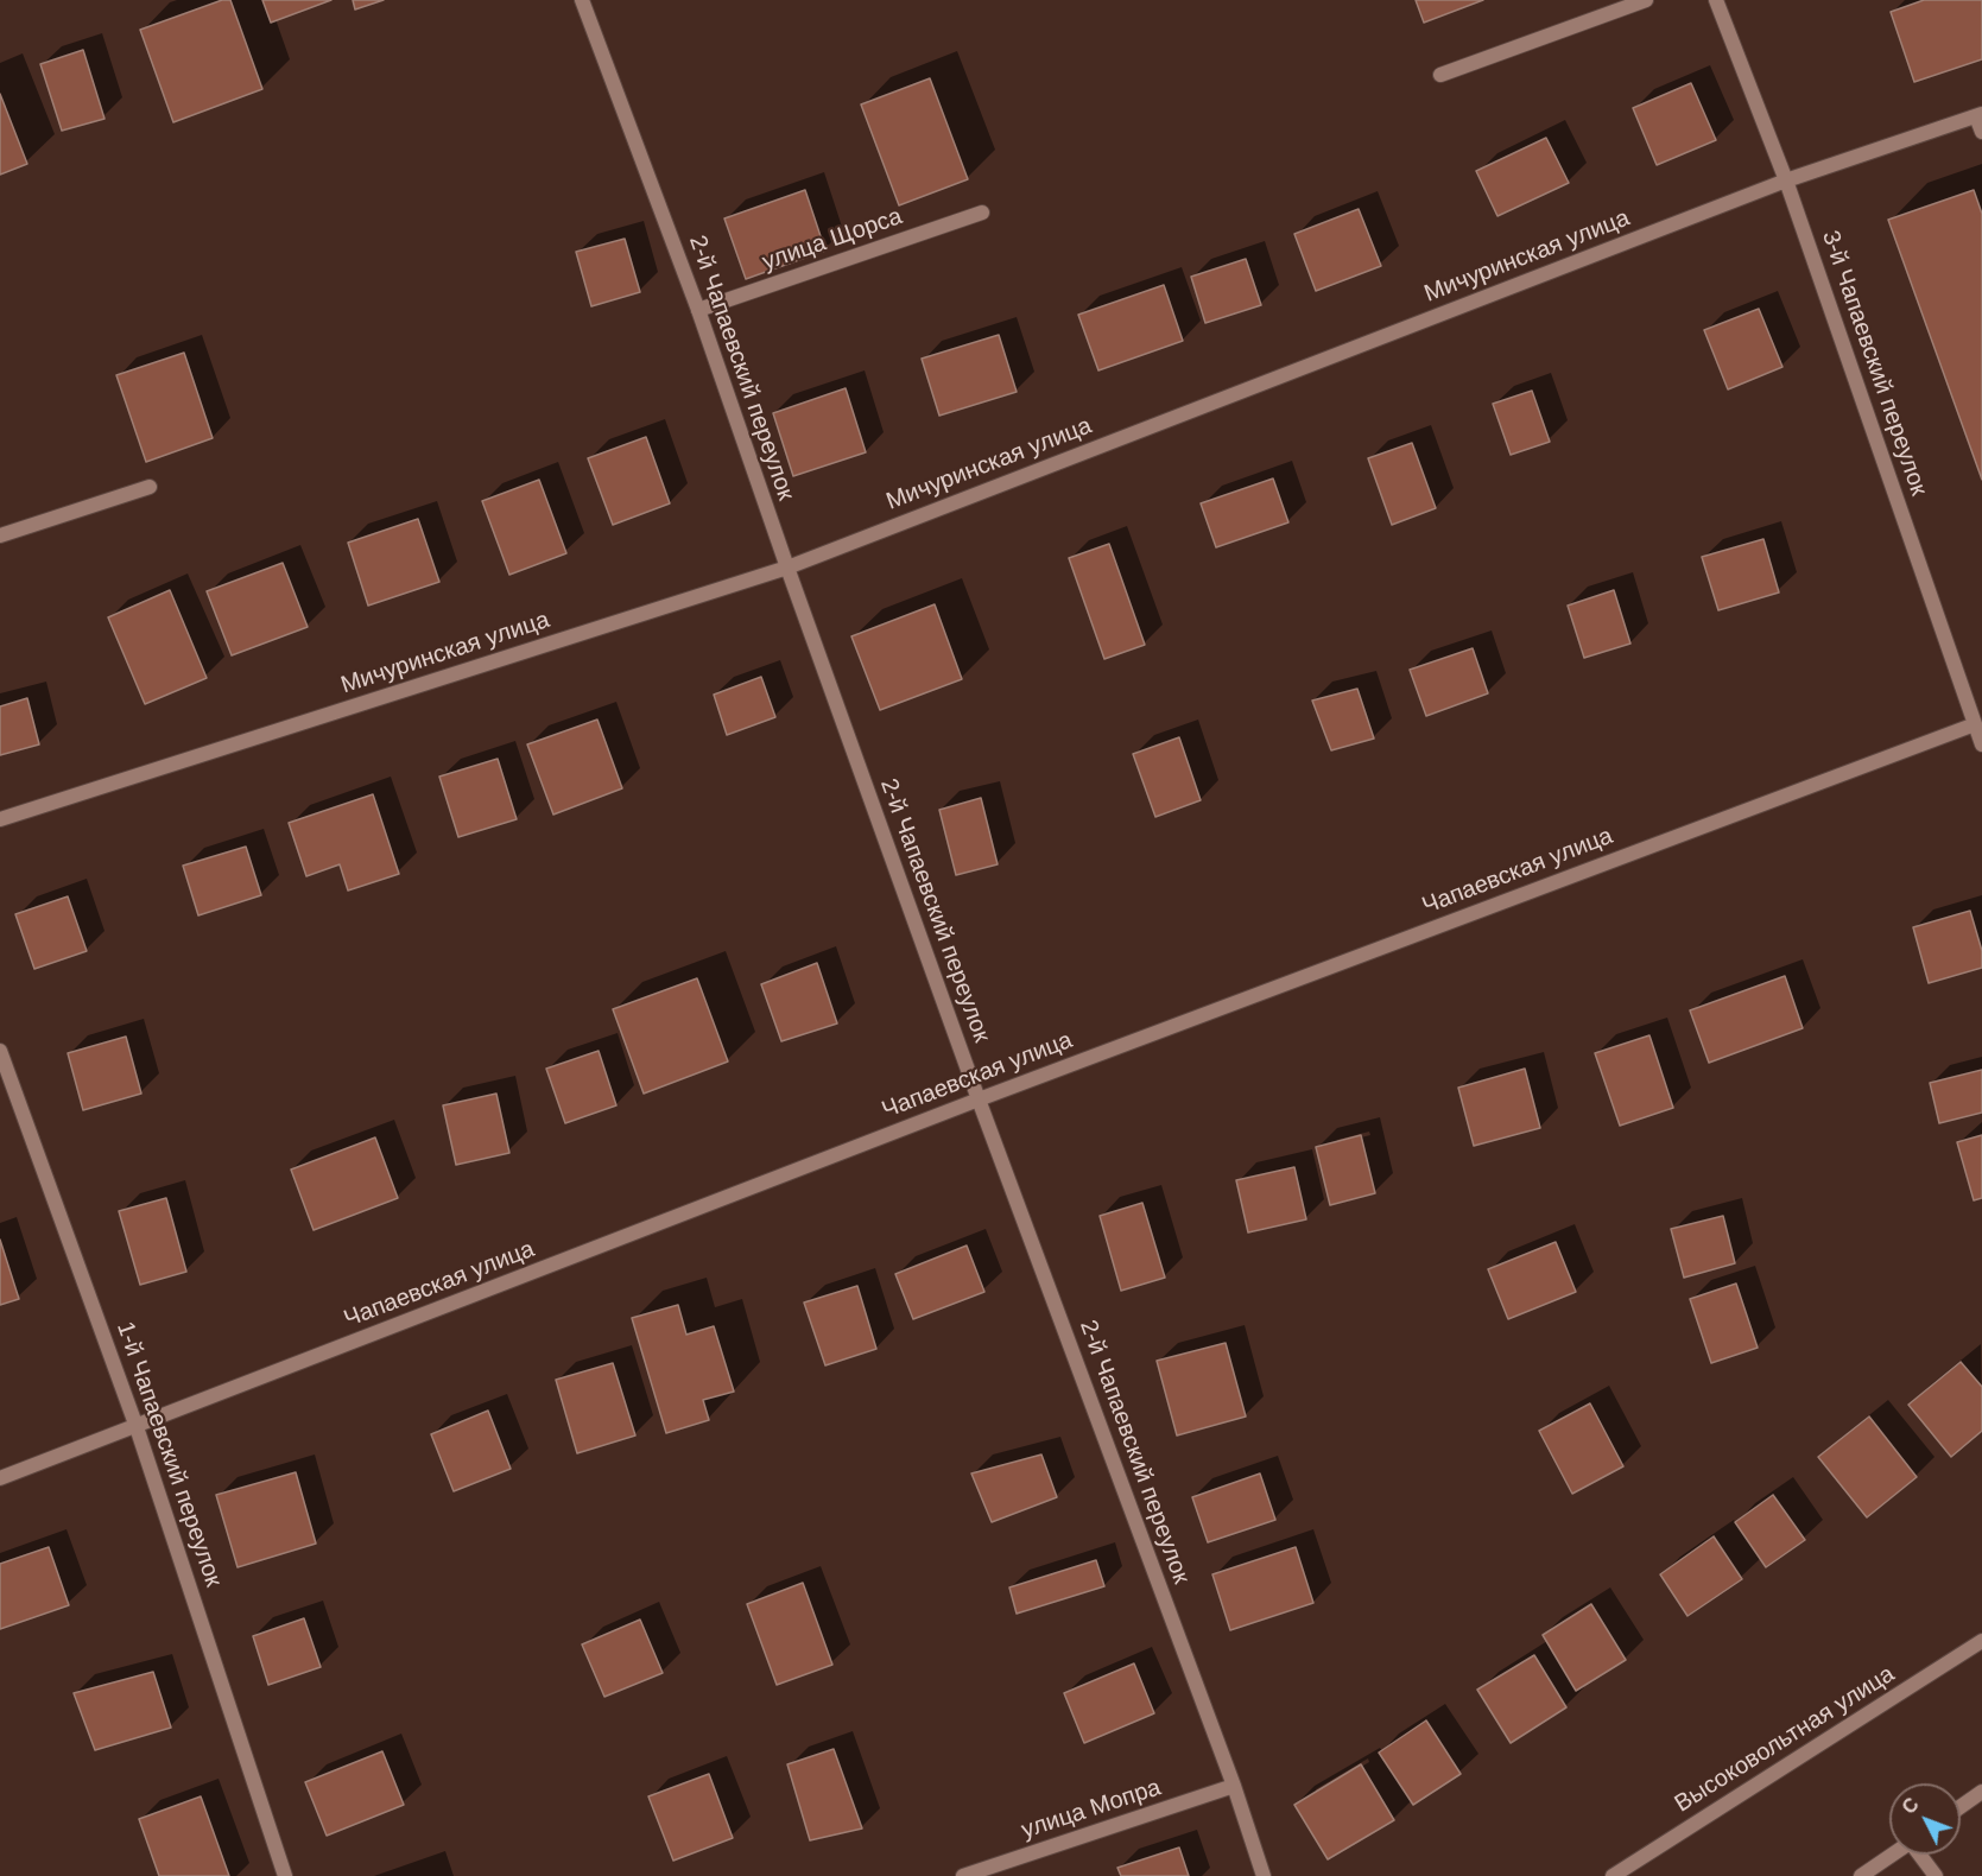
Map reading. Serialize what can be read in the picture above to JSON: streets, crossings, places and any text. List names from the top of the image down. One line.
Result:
{"streets":{"street":["улица Щорса","Мичуринская улица","3-й Чапаевский переулок","2-й Чапаевский переулок","Чапаевская улица","1-й Чапаевский переулок","Высоковольтная улица","улица Мопра"]},"crossings":[["улица Щорса","2-й Чапаевский переулок"],["Мичуринская улица","3-й Чапаевский переулок"],["Мичуринская улица","2-й Чапаевский переулок"],["3-й Чапаевский переулок","Чапаевская улица"],["2-й Чапаевский переулок","Чапаевская улица"],["2-й Чапаевский переулок","улица Мопра"],["Чапаевская улица","1-й Чапаевский переулок"]],"north":"top left"}
